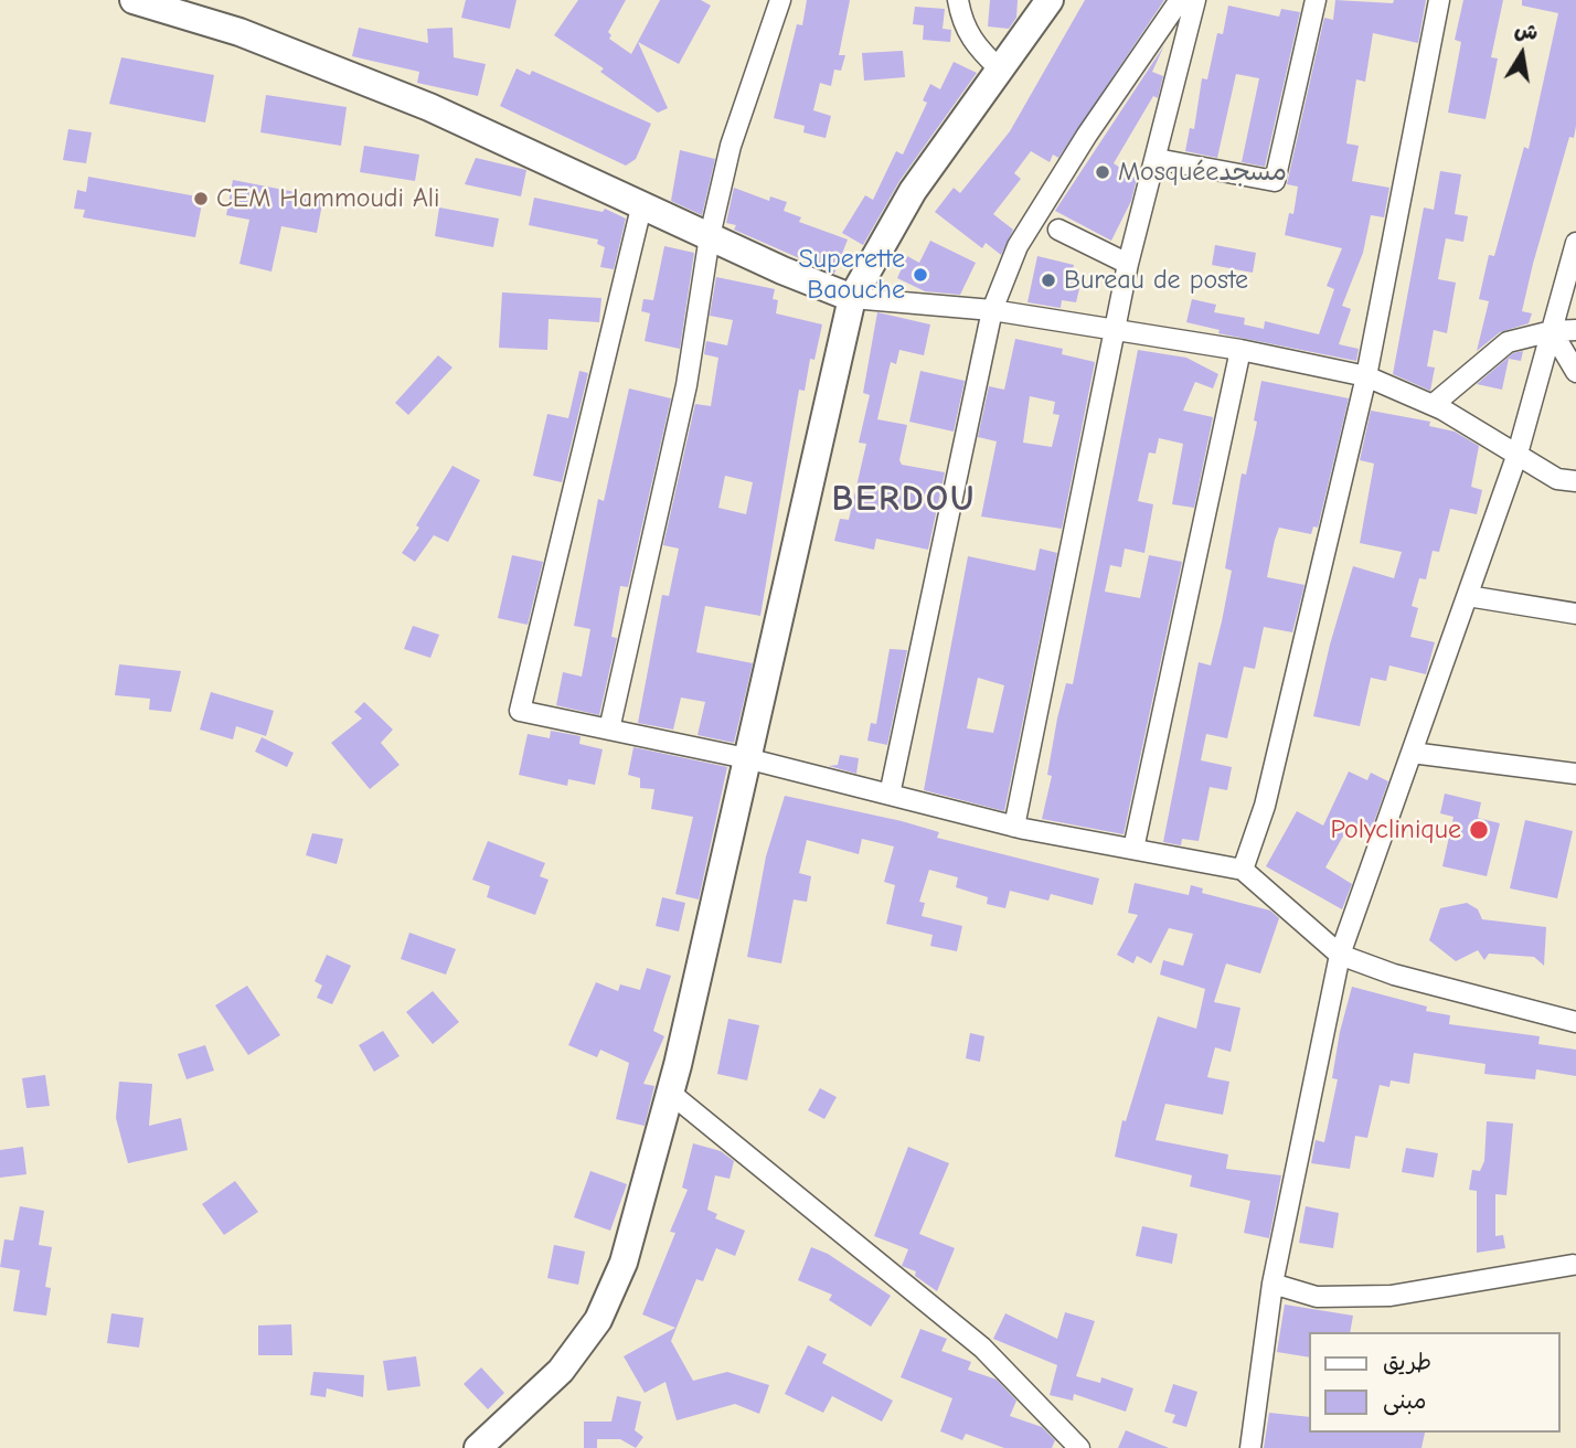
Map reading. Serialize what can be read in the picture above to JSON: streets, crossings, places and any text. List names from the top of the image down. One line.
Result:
{"districts":["BERDOU"],"places":["Mosquéeمسجد","CEM Hammoudi Ali","Superette Baouche","Bureau de poste","Polyclinique"],"legend":["طريق","مبنى"],"north":"top"}
